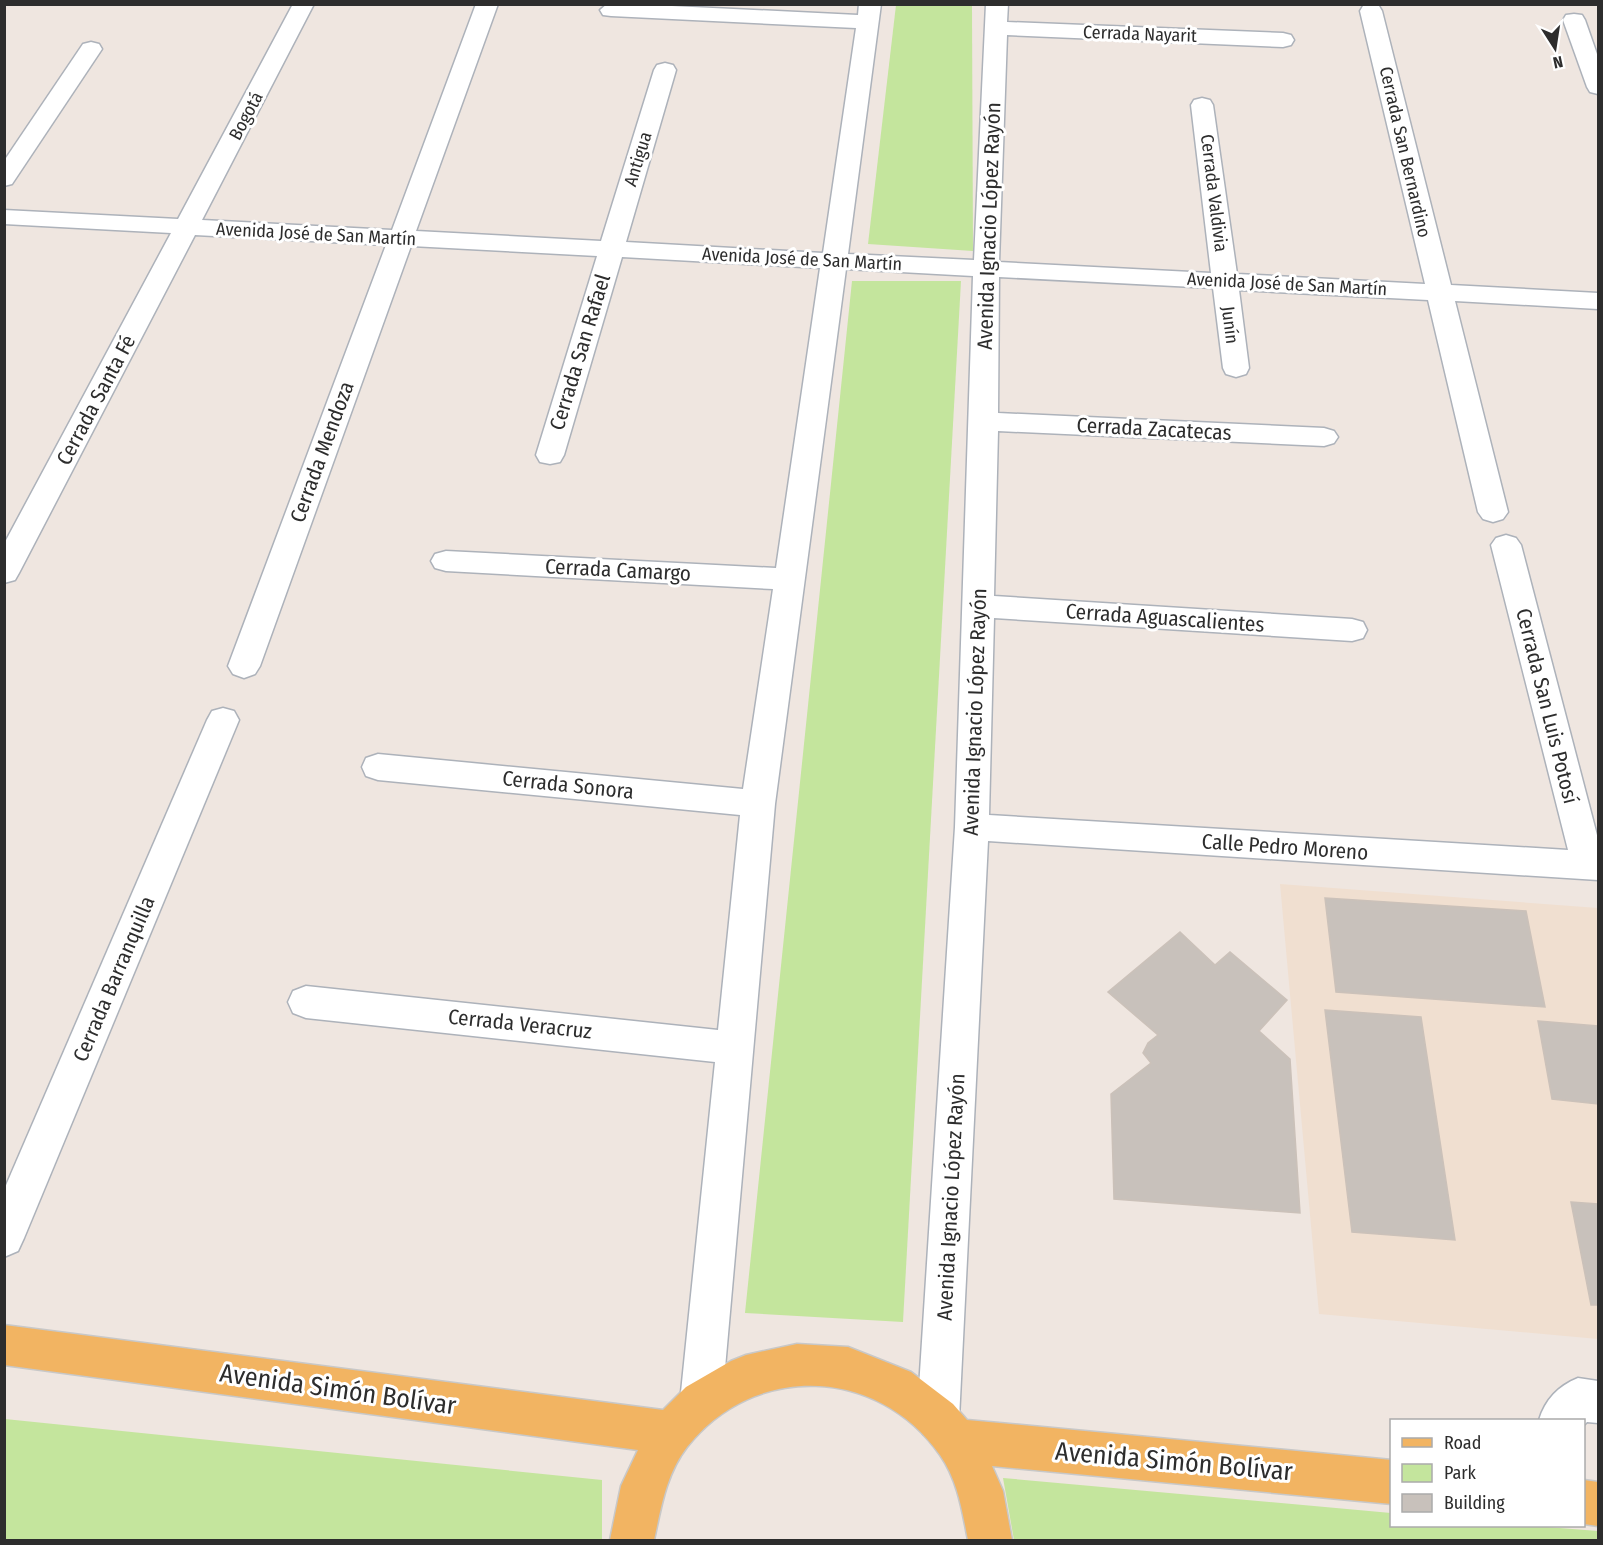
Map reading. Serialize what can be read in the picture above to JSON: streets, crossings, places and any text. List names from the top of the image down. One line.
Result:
{"streets":{"main road":["Avenida Simón Bolívar"],"street":["Cerrada Nayarit","Bogotá","Cerrada San Bernardino","Antigua","Cerrada Valdivia","Avenida Ignacio López Rayón","Avenida José de San Martín","Junín","Cerrada San Rafael","Cerrada Santa Fé","Cerrada Zacatecas","Cerrada Mendoza","Cerrada Camargo","Cerrada Aguascalientes","Cerrada San Luis Potosí","Cerrada Sonora","Calle Pedro Moreno","Cerrada Barranquilla","Cerrada Veracruz"]},"crossings":[["Cerrada Nayarit","Avenida Ignacio López Rayón"],["Bogotá","Avenida José de San Martín"],["Bogotá","Cerrada Santa Fé"],["Cerrada San Bernardino","Avenida José de San Martín"],["Antigua","Avenida José de San Martín"],["Antigua","Cerrada San Rafael"],["Cerrada Valdivia","Avenida José de San Martín"],["Cerrada Valdivia","Junín"],["Avenida Ignacio López Rayón","Avenida José de San Martín"],["Avenida Ignacio López Rayón","Cerrada Zacatecas"],["Avenida Ignacio López Rayón","Cerrada Aguascalientes"],["Avenida Ignacio López Rayón","Calle Pedro Moreno"],["Avenida Ignacio López Rayón","Avenida Simón Bolívar"],["Avenida José de San Martín","Junín"],["Avenida José de San Martín","Cerrada San Rafael"],["Avenida José de San Martín","Cerrada Santa Fé"],["Avenida José de San Martín","Cerrada Mendoza"],["Cerrada San Luis Potosí","Calle Pedro Moreno"]],"legend":["Road","Park","Building"],"north":"bottom"}
